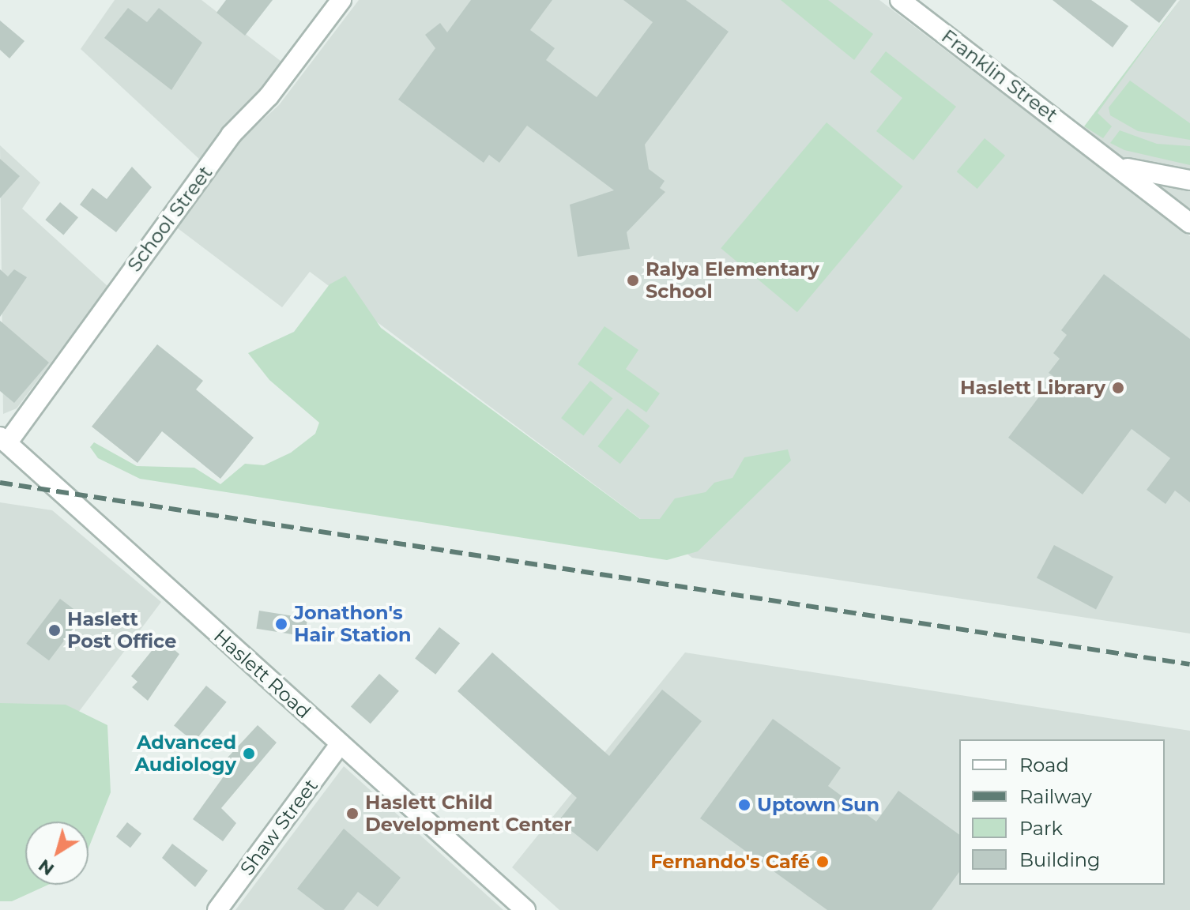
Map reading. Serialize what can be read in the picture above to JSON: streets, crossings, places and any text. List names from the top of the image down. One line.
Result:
{"streets":{"street":["Franklin Street","School Street","Haslett Road","Shaw Street"]},"crossings":[["School Street","Haslett Road"],["Haslett Road","Shaw Street"]],"places":["Ralya Elementary School","Haslett Library","Jonathon's Hair Station","Haslett Post Office","Advanced Audiology","Uptown Sun","Haslett Child Development Center","Fernando's Café"],"legend":["Road","Railway","Park","Building"],"north":"bottom left"}
